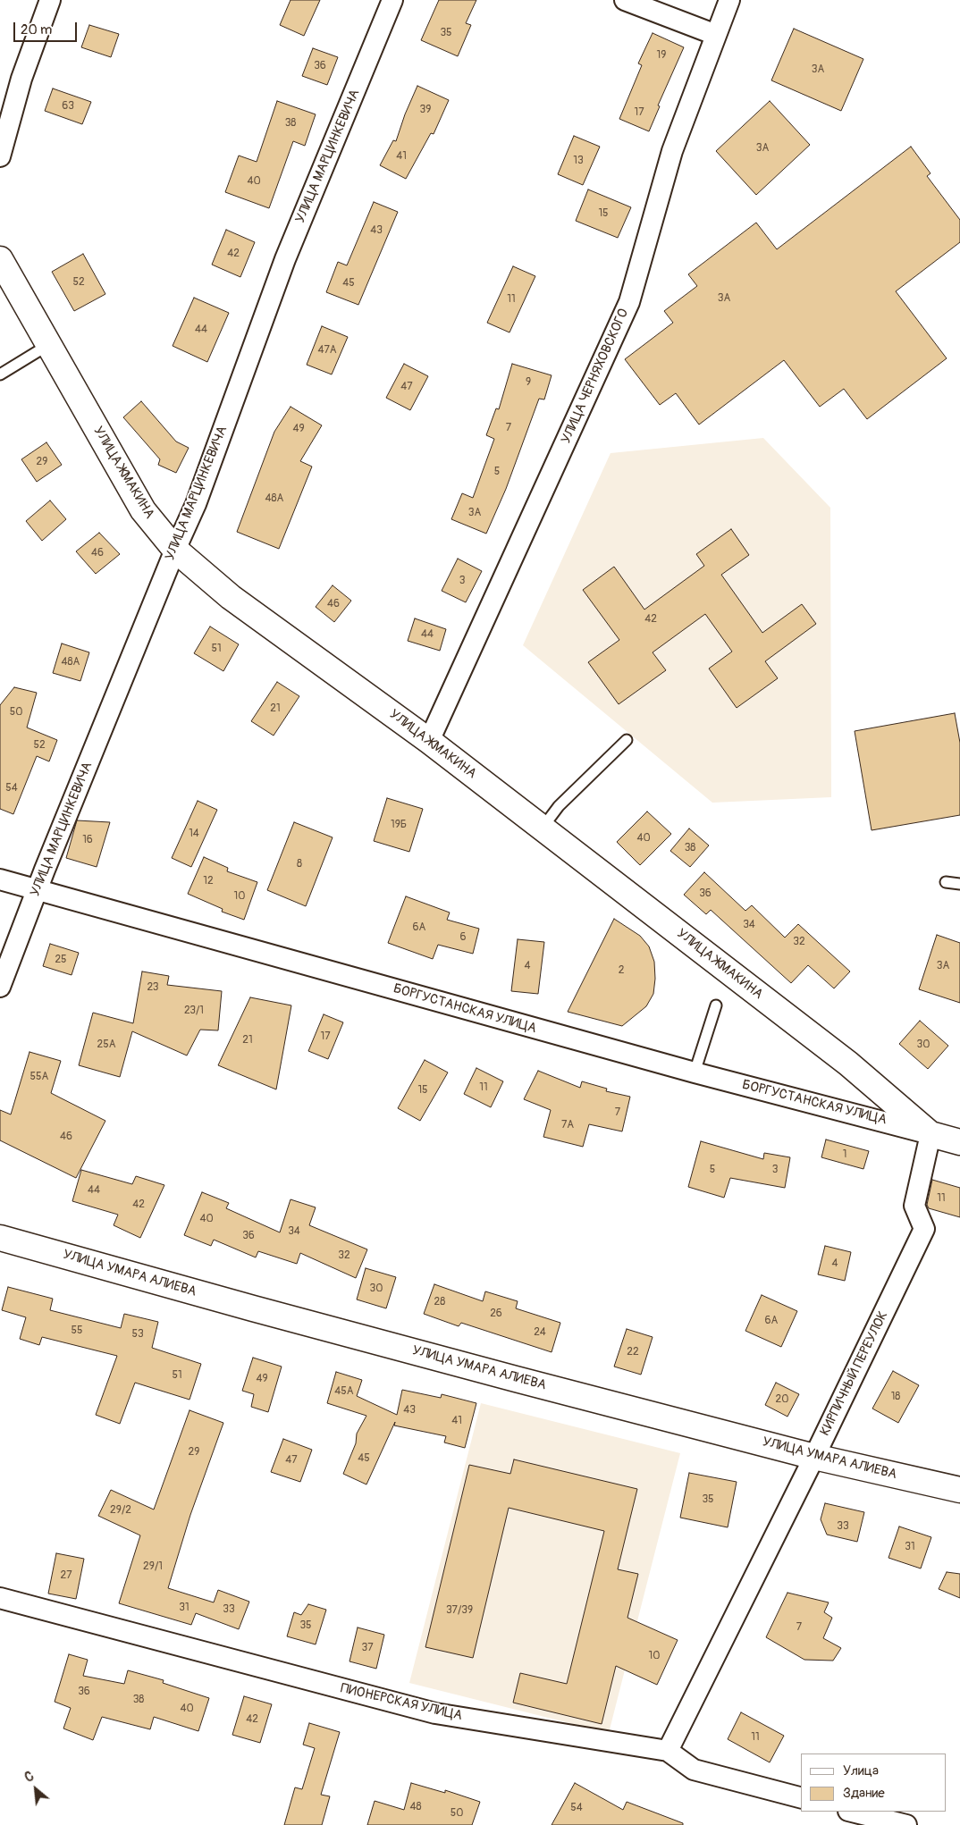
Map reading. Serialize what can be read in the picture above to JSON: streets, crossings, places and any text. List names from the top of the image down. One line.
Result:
{"streets":{"street":["УЛИЦА МАРЦИНКЕВИЧА","УЛИЦА ЧЕРНЯХОВСКОГО","УЛИЦА ЖМАКИНА","БОРГУСТАНСКАЯ УЛИЦА","УЛИЦА УМАРА АЛИЕВА","КИРПИЧНЫЙ ПЕРЕУЛОК","ПИОНЕРСКАЯ УЛИЦА"]},"crossings":[["УЛИЦА МАРЦИНКЕВИЧА","УЛИЦА ЖМАКИНА"],["УЛИЦА МАРЦИНКЕВИЧА","БОРГУСТАНСКАЯ УЛИЦА"],["УЛИЦА ЧЕРНЯХОВСКОГО","УЛИЦА ЖМАКИНА"],["УЛИЦА ЖМАКИНА","БОРГУСТАНСКАЯ УЛИЦА"],["УЛИЦА ЖМАКИНА","КИРПИЧНЫЙ ПЕРЕУЛОК"],["БОРГУСТАНСКАЯ УЛИЦА","КИРПИЧНЫЙ ПЕРЕУЛОК"],["УЛИЦА УМАРА АЛИЕВА","КИРПИЧНЫЙ ПЕРЕУЛОК"],["КИРПИЧНЫЙ ПЕРЕУЛОК","ПИОНЕРСКАЯ УЛИЦА"]],"house_numbers":["35","19","36","3А","63","39","17","38","3А","41","13","40","15","43","42","52","45","3А","11","44","47А","9","47","7","49","29","5","48А","3А","46","3","46","42","44","51","48А","21","50","52","54","19Б","14","40","16","38","8","12","36","10","34","6А","6","32","25","4","3А","2","23","23/1","17","21","25А","30","55А","11","15","7","7А","46","1","5","3","44","11","42","40","34","36","32","4","30","28","26","6А","55","24","53","22","51","49","45А","18","20","43","41","29","45","47","35","29/2","33","31","29/1","27","31","33","37/39","35","7","37","10","36","38","40","42","11","48","54","50"],"legend":["Улица","Здание"],"scale_bar":"20 m","north":"top left"}
